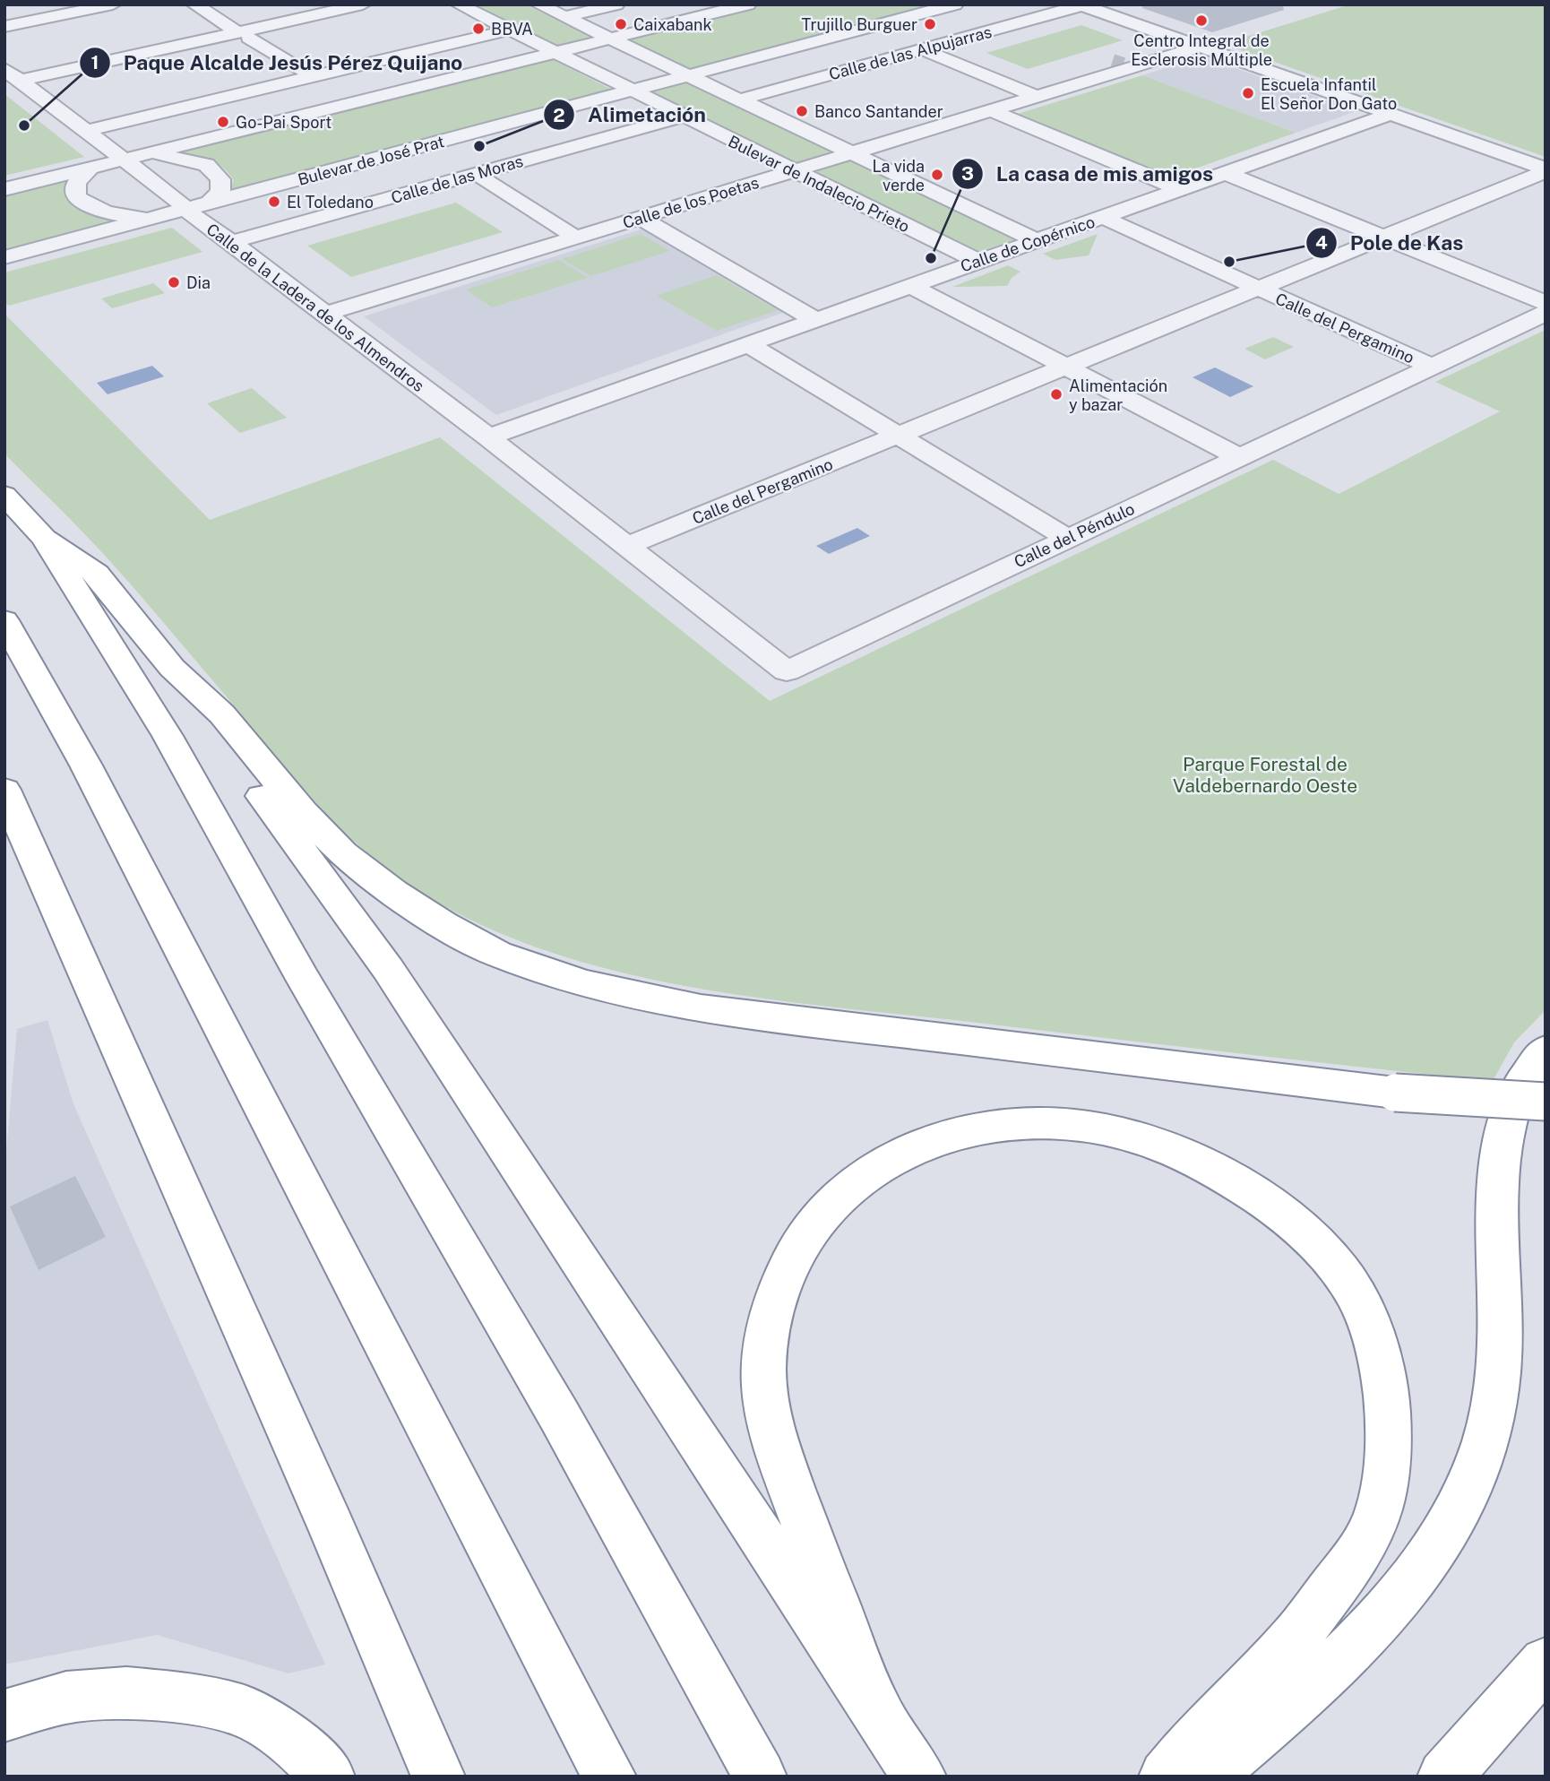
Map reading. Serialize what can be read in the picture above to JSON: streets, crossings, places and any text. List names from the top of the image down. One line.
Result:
{"streets":{"street":["Calle de las Alpujarras","Bulevar de José Prat","Calle de las Moras","Bulevar de Indalecio Prieto","Calle de los Poetas","Calle de Copérnico","Calle de la Ladera de los Almendros","Calle del Pergamino","Calle del Péndulo"]},"crossings":[["Bulevar de José Prat","Bulevar de Indalecio Prieto"],["Bulevar de José Prat","Calle de la Ladera de los Almendros"],["Calle de las Moras","Bulevar de Indalecio Prieto"],["Calle de las Moras","Calle de la Ladera de los Almendros"],["Bulevar de Indalecio Prieto","Calle de los Poetas"],["Bulevar de Indalecio Prieto","Calle de Copérnico"],["Calle de los Poetas","Calle de la Ladera de los Almendros"],["Calle de Copérnico","Calle de la Ladera de los Almendros"],["Calle de la Ladera de los Almendros","Calle del Pergamino"],["Calle de la Ladera de los Almendros","Calle del Péndulo"],["Calle del Pergamino","Calle del Péndulo"]],"parks":["Parque Forestal de Valdebernardo Oeste"],"places":["Centro Integral de Esclerosis Múltiple","Caixabank","Trujillo Burguer","BBVA","Escuela Infantil El Señor Don Gato","Banco Santander","Go-Pai Sport","Paque Alcalde Jesús Pérez Quijano","Alimetación","La vida verde","El Toledano","La casa de mis amigos","Pole de Kas","Dia","Alimentación y bazar"]}
